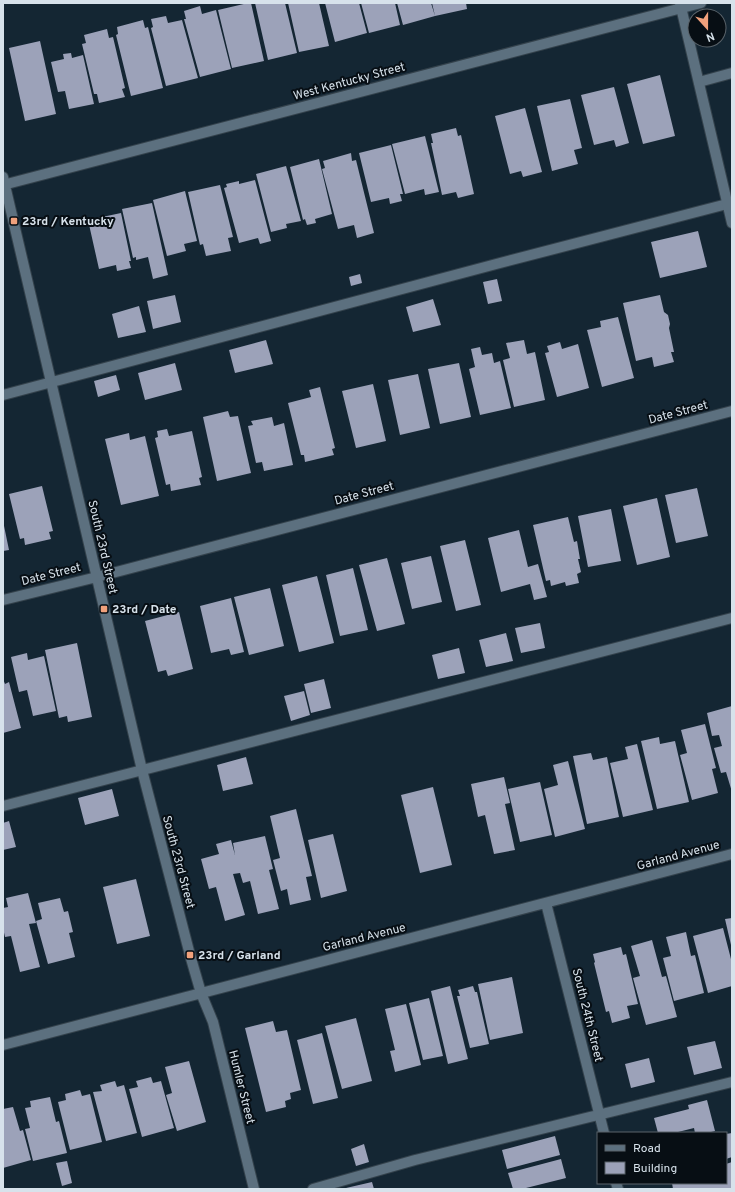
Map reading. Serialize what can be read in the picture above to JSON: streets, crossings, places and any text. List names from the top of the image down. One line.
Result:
{"streets":{"street":["West Kentucky Street","Date Street","South 23rd Street","Garland Avenue","South 24th Street","Humler Street"]},"crossings":[["West Kentucky Street","South 23rd Street"],["Date Street","South 23rd Street"],["South 23rd Street","Garland Avenue"],["South 23rd Street","Humler Street"],["Garland Avenue","South 24th Street"],["Garland Avenue","Humler Street"]],"places":{"transit":["23rd / Kentucky","23rd / Date","23rd / Garland"]},"legend":["Road","Building"],"north":"bottom"}
